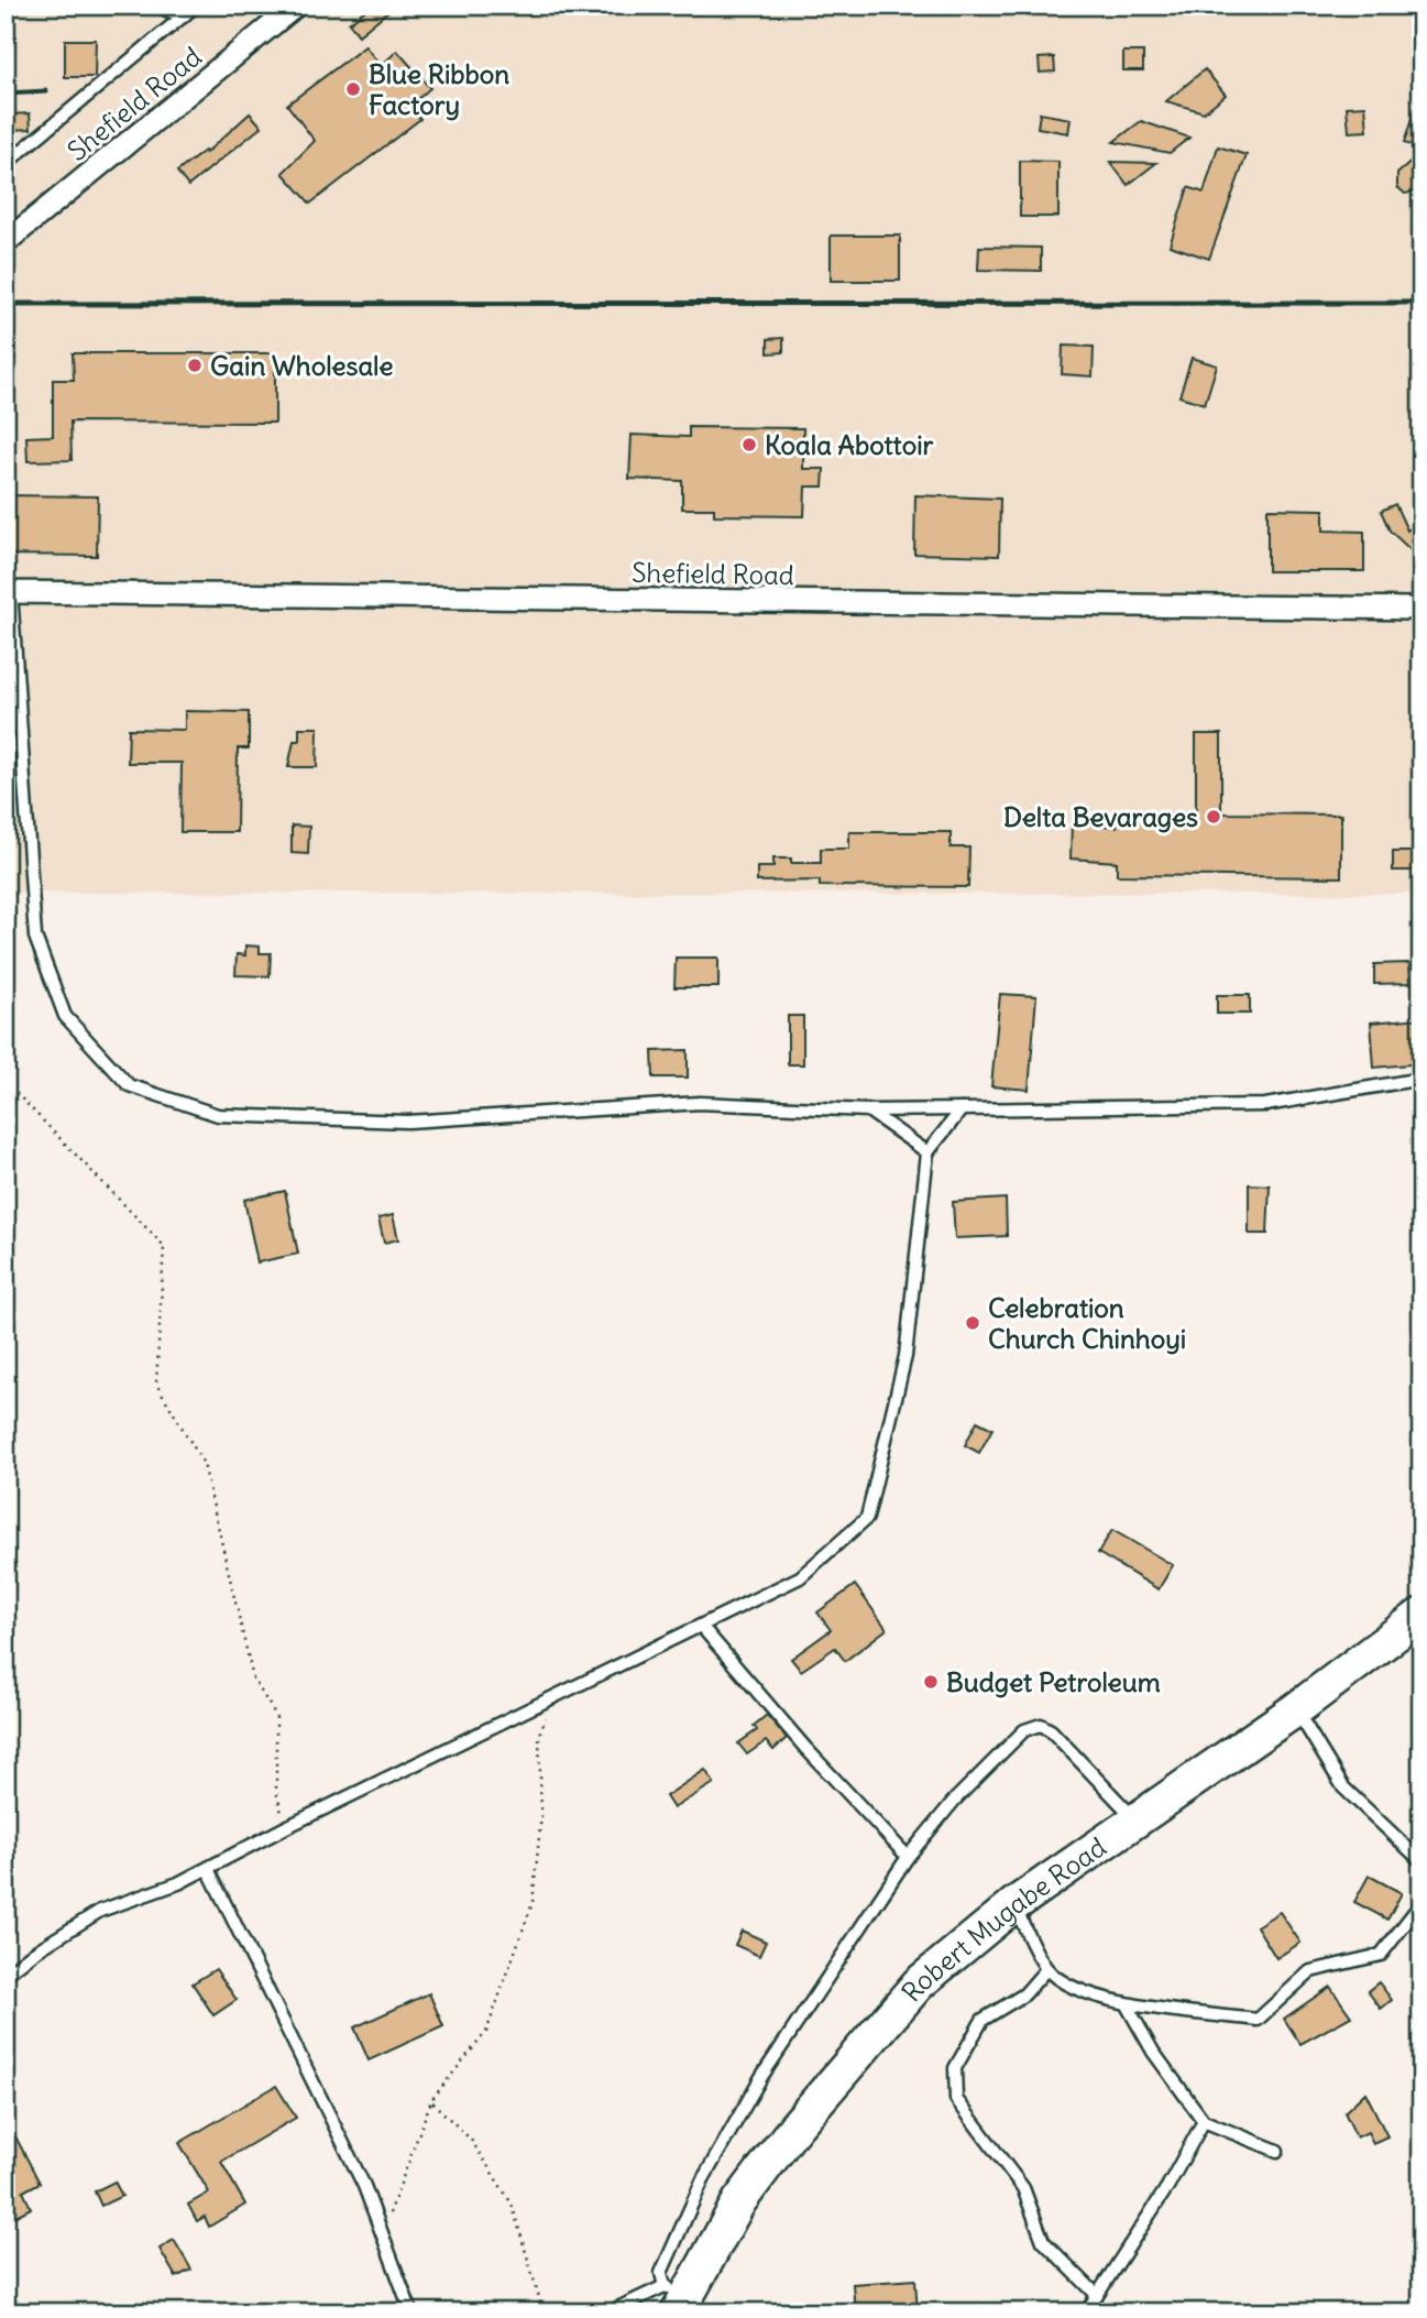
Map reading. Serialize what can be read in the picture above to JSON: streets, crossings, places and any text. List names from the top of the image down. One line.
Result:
{"streets":{"main road":["Robert Mugabe Road"],"street":["Shefield Road"]},"places":["Blue Ribbon Factory","Gain Wholesale","Koala Abottoir","Delta Bevarages","Celebration Church Chinhoyi","Budget Petroleum"]}
